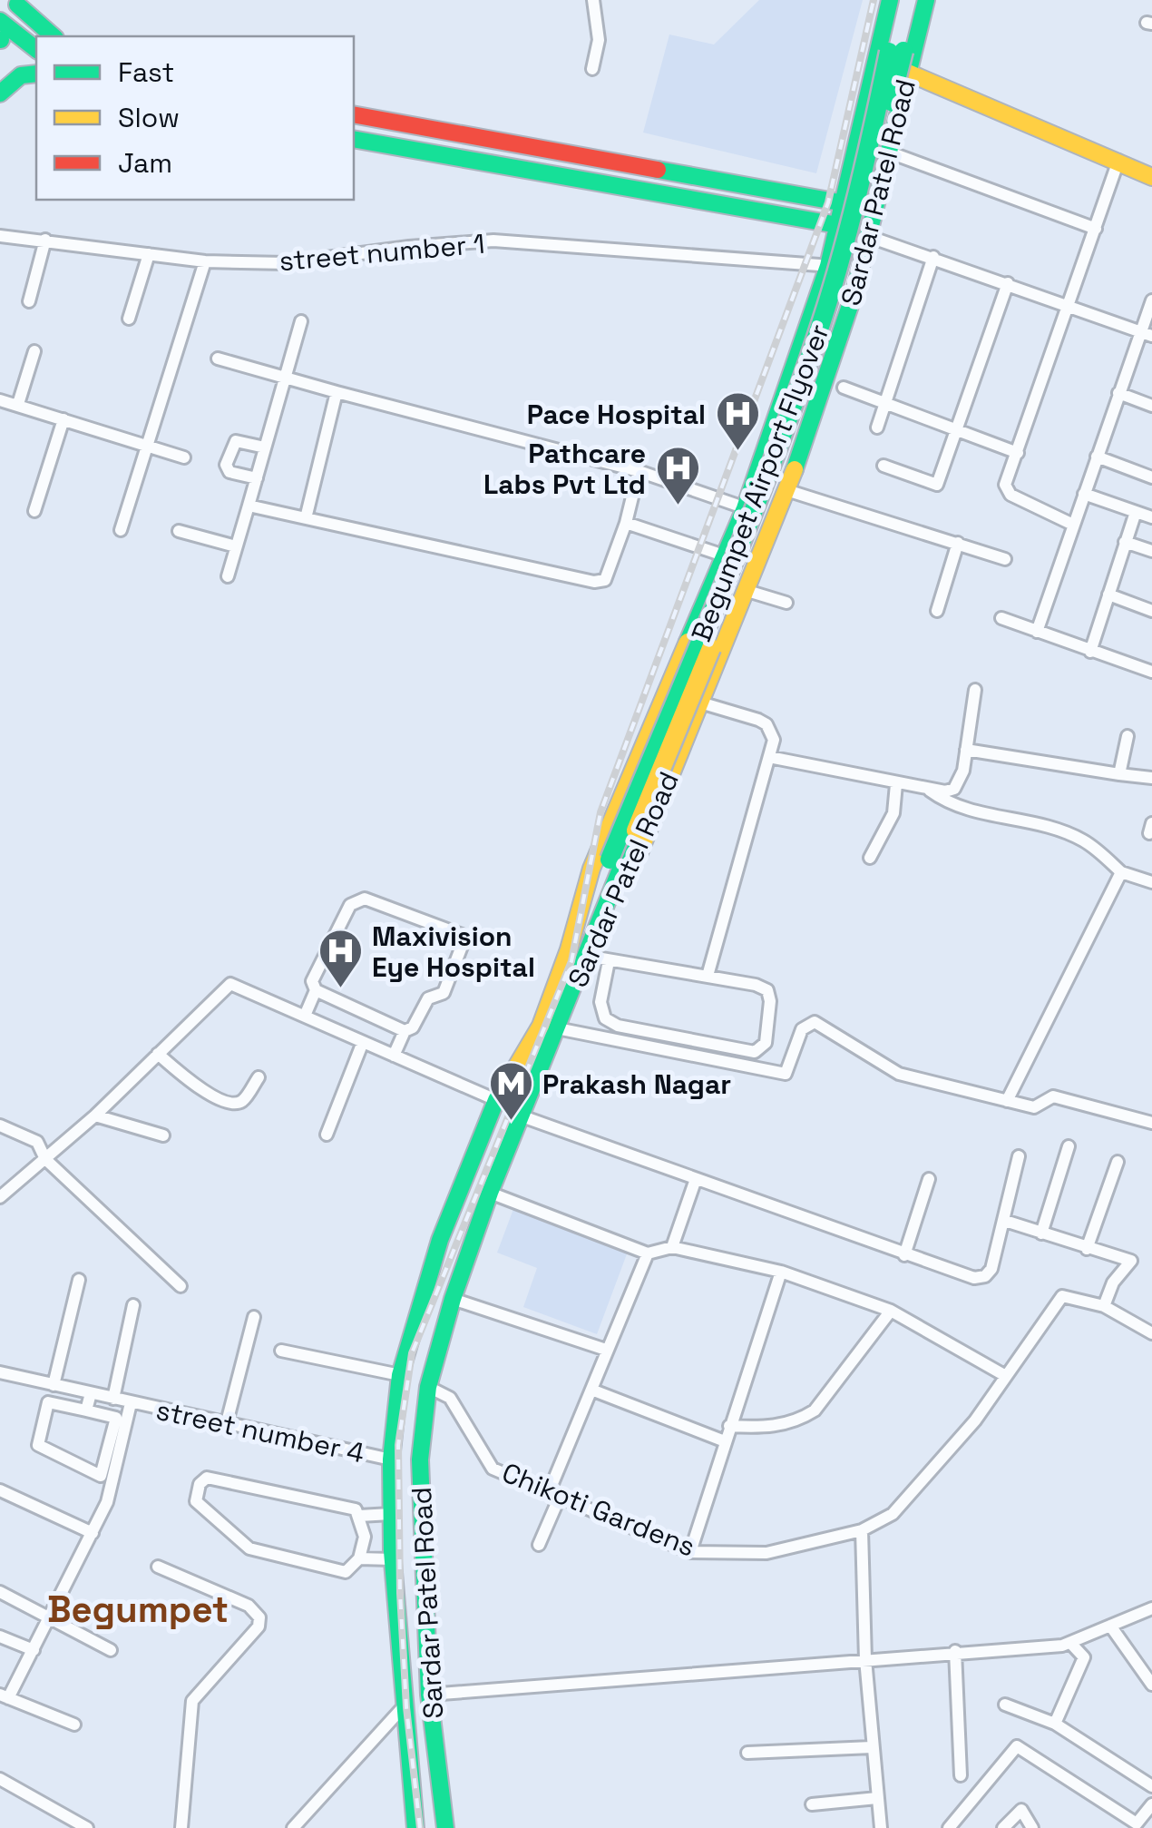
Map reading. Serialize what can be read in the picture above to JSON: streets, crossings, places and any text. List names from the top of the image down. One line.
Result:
{"streets":{"main road":["Sardar Patel Road","Begumpet Airport Flyover"],"street":["street number 1","street number 4","Chikoti Gardens"]},"crossings":[["Sardar Patel Road","Begumpet Airport Flyover"],["Sardar Patel Road","street number 4"],["Sardar Patel Road","Chikoti Gardens"]],"districts":["Begumpet"],"places":{"hospital":["Pace Hospital","Pathcare Labs Pvt Ltd","Maxivision Eye Hospital"],"metro station":["Prakash Nagar"]},"legend":["Fast","Slow","Jam"]}
